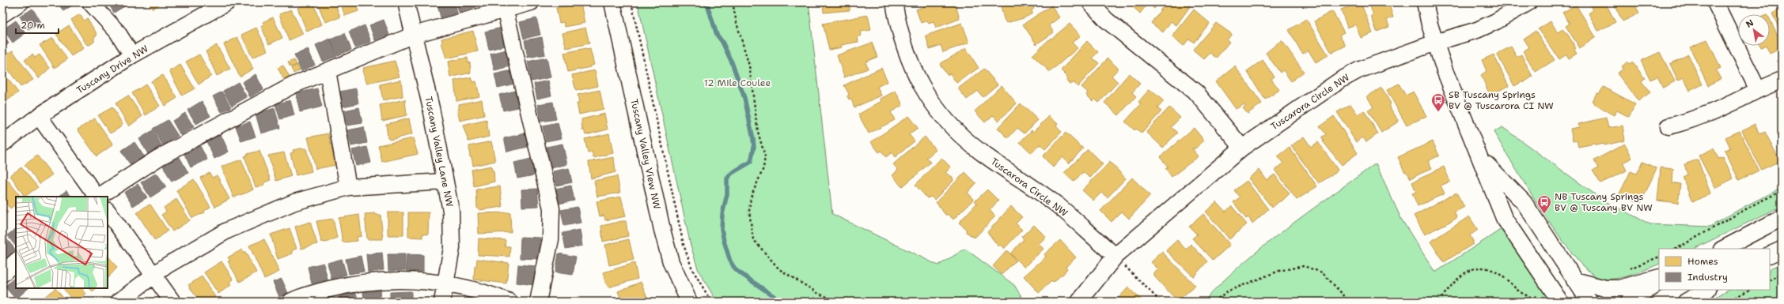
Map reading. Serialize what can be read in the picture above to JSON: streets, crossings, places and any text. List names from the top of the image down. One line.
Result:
{"streets":{"street":["Tuscany Drive NW","Tuscarora Circle NW","Tuscany Valley Lane NW","Tuscany Valley View NW"]},"parks":["12 Mile Coulee"],"places":{"bus stop":["SB Tuscany Springs BV @ Tuscarora CI NW","NB Tuscany Springs BV @ Tuscany BV NW"]},"legend":["Homes","Industry"],"scale_bar":"20 m","north":"top left"}
